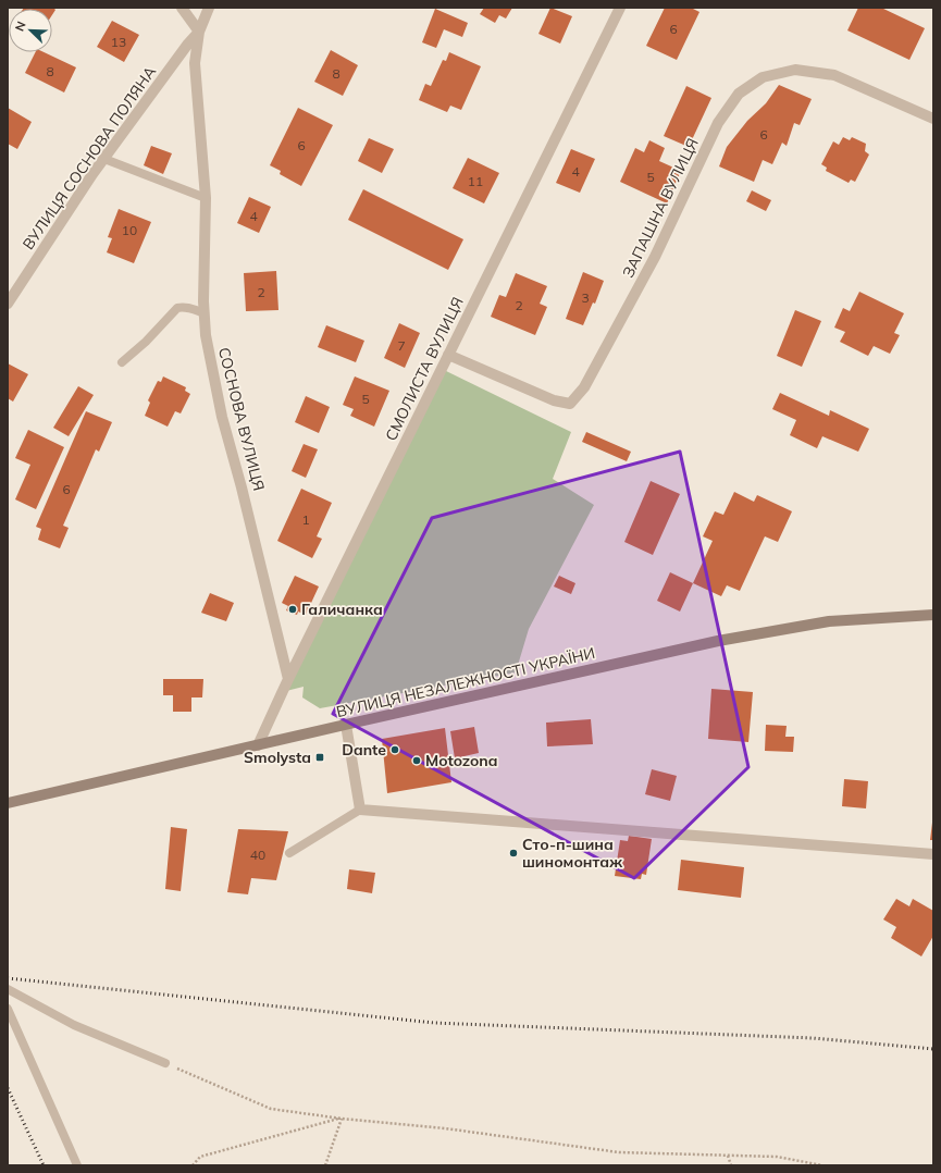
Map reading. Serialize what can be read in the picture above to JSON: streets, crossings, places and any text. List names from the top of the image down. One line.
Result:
{"streets":{"main road":["ВУЛИЦЯ НЕЗАЛЕЖНОСТІ УКРАЇНИ"],"street":["ВУЛИЦЯ СОСНОВА ПОЛЯНА","ЗАПАШНА ВУЛИЦЯ","СМОЛИСТА ВУЛИЦЯ","СОСНОВА ВУЛИЦЯ"]},"crossings":[["ВУЛИЦЯ СОСНОВА ПОЛЯНА","СОСНОВА ВУЛИЦЯ"],["ЗАПАШНА ВУЛИЦЯ","СМОЛИСТА ВУЛИЦЯ"],["СМОЛИСТА ВУЛИЦЯ","СОСНОВА ВУЛИЦЯ"],["СМОЛИСТА ВУЛИЦЯ","ВУЛИЦЯ НЕЗАЛЕЖНОСТІ УКРАЇНИ"]],"places":{"other":["Галичанка","Dante","Motozona","Сто-п-шина шиномонтаж"],"transit":["Smolysta"]},"house_numbers":["6","13","8","8","6","6","4","5","11","4","10","2","3","2","7","5","6","1","40"],"north":"top left"}
